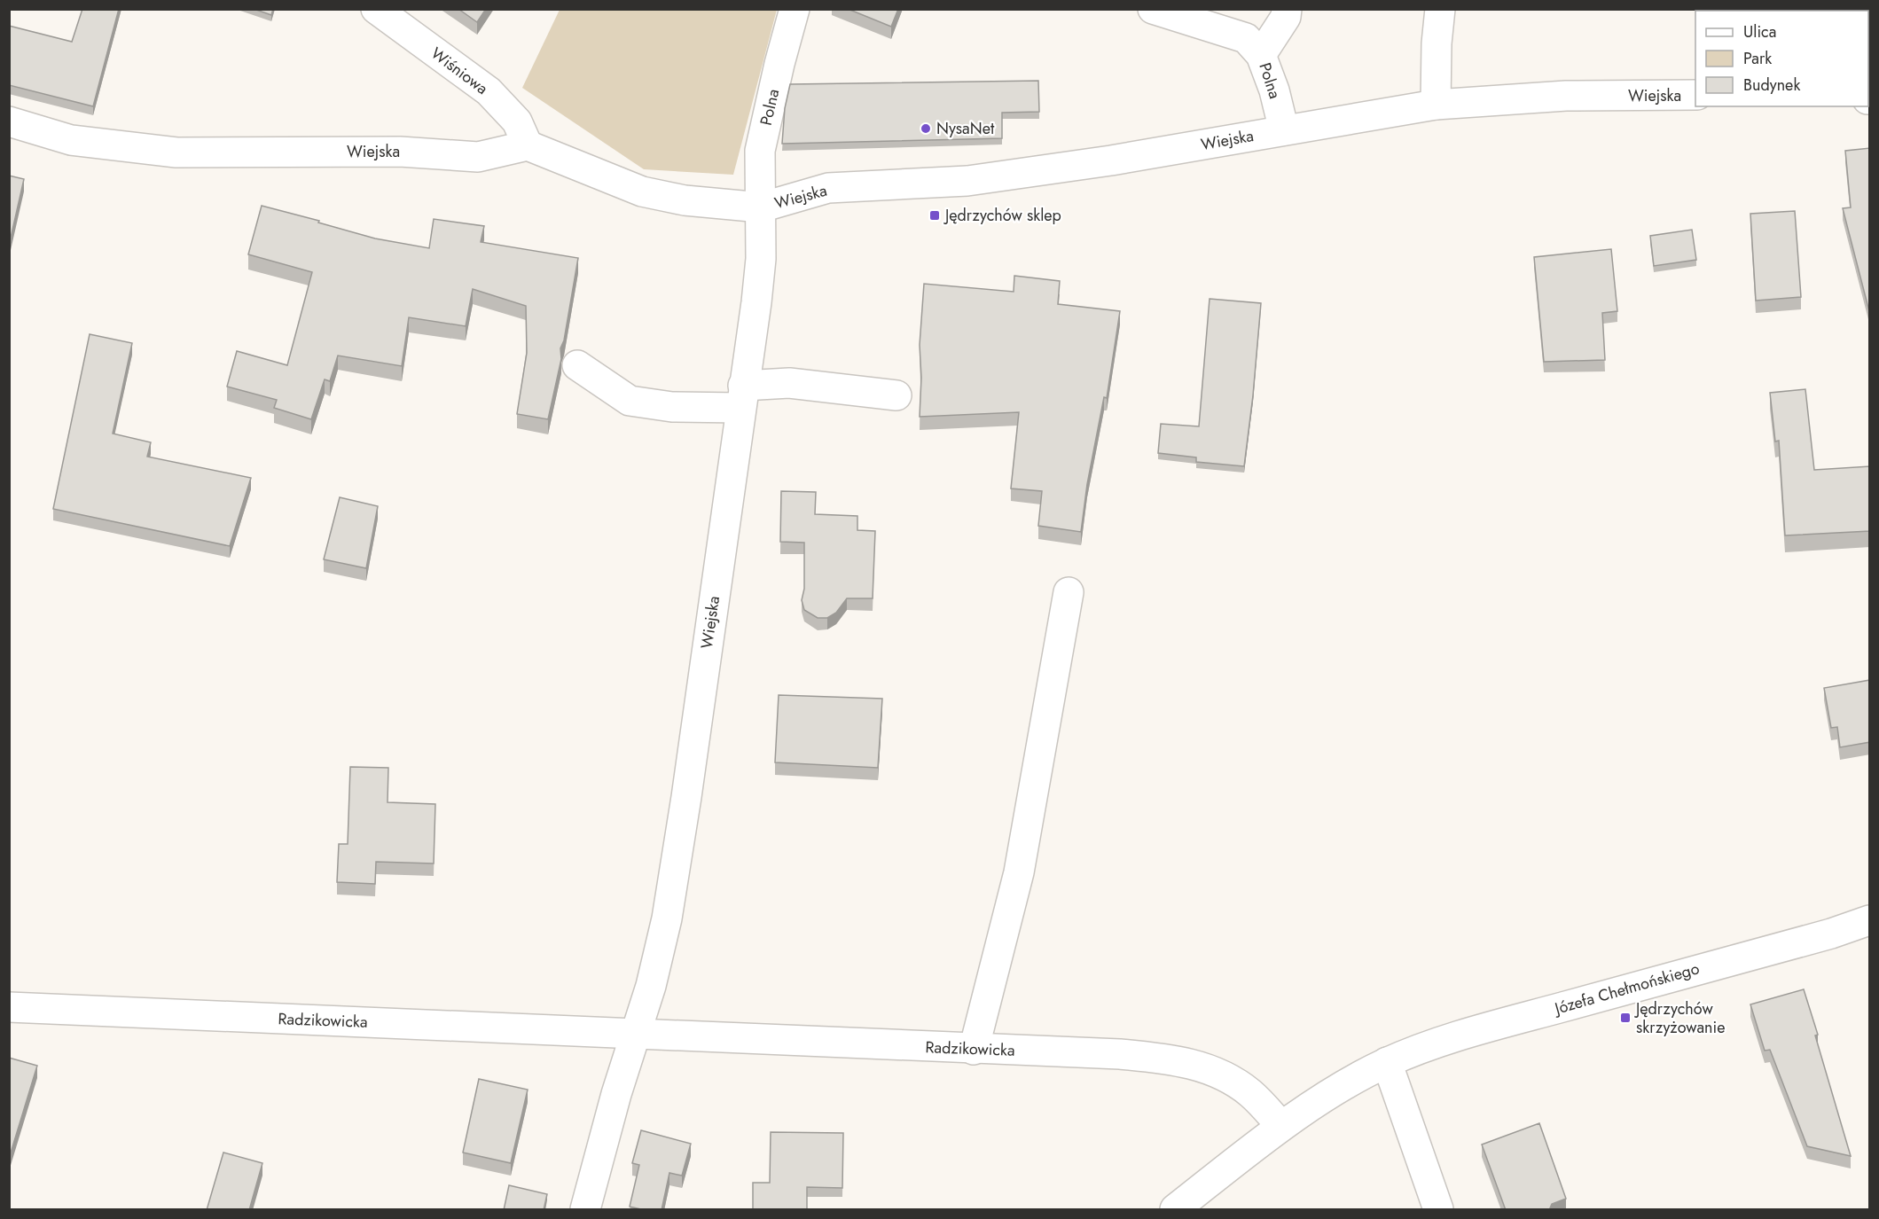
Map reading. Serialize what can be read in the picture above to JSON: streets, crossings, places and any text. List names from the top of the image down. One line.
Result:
{"streets":{"street":["Wiśniowa","Polna","Wiejska","Józefa Chełmońskiego","Radzikowicka"]},"crossings":[["Wiśniowa","Wiejska"],["Polna","Wiejska"],["Wiejska","Radzikowicka"],["Józefa Chełmońskiego","Radzikowicka"]],"places":{"other":["NysaNet"],"transit":["Jędrzychów sklep","Jędrzychów skrzyżowanie"]},"legend":["Ulica","Park","Budynek"]}
